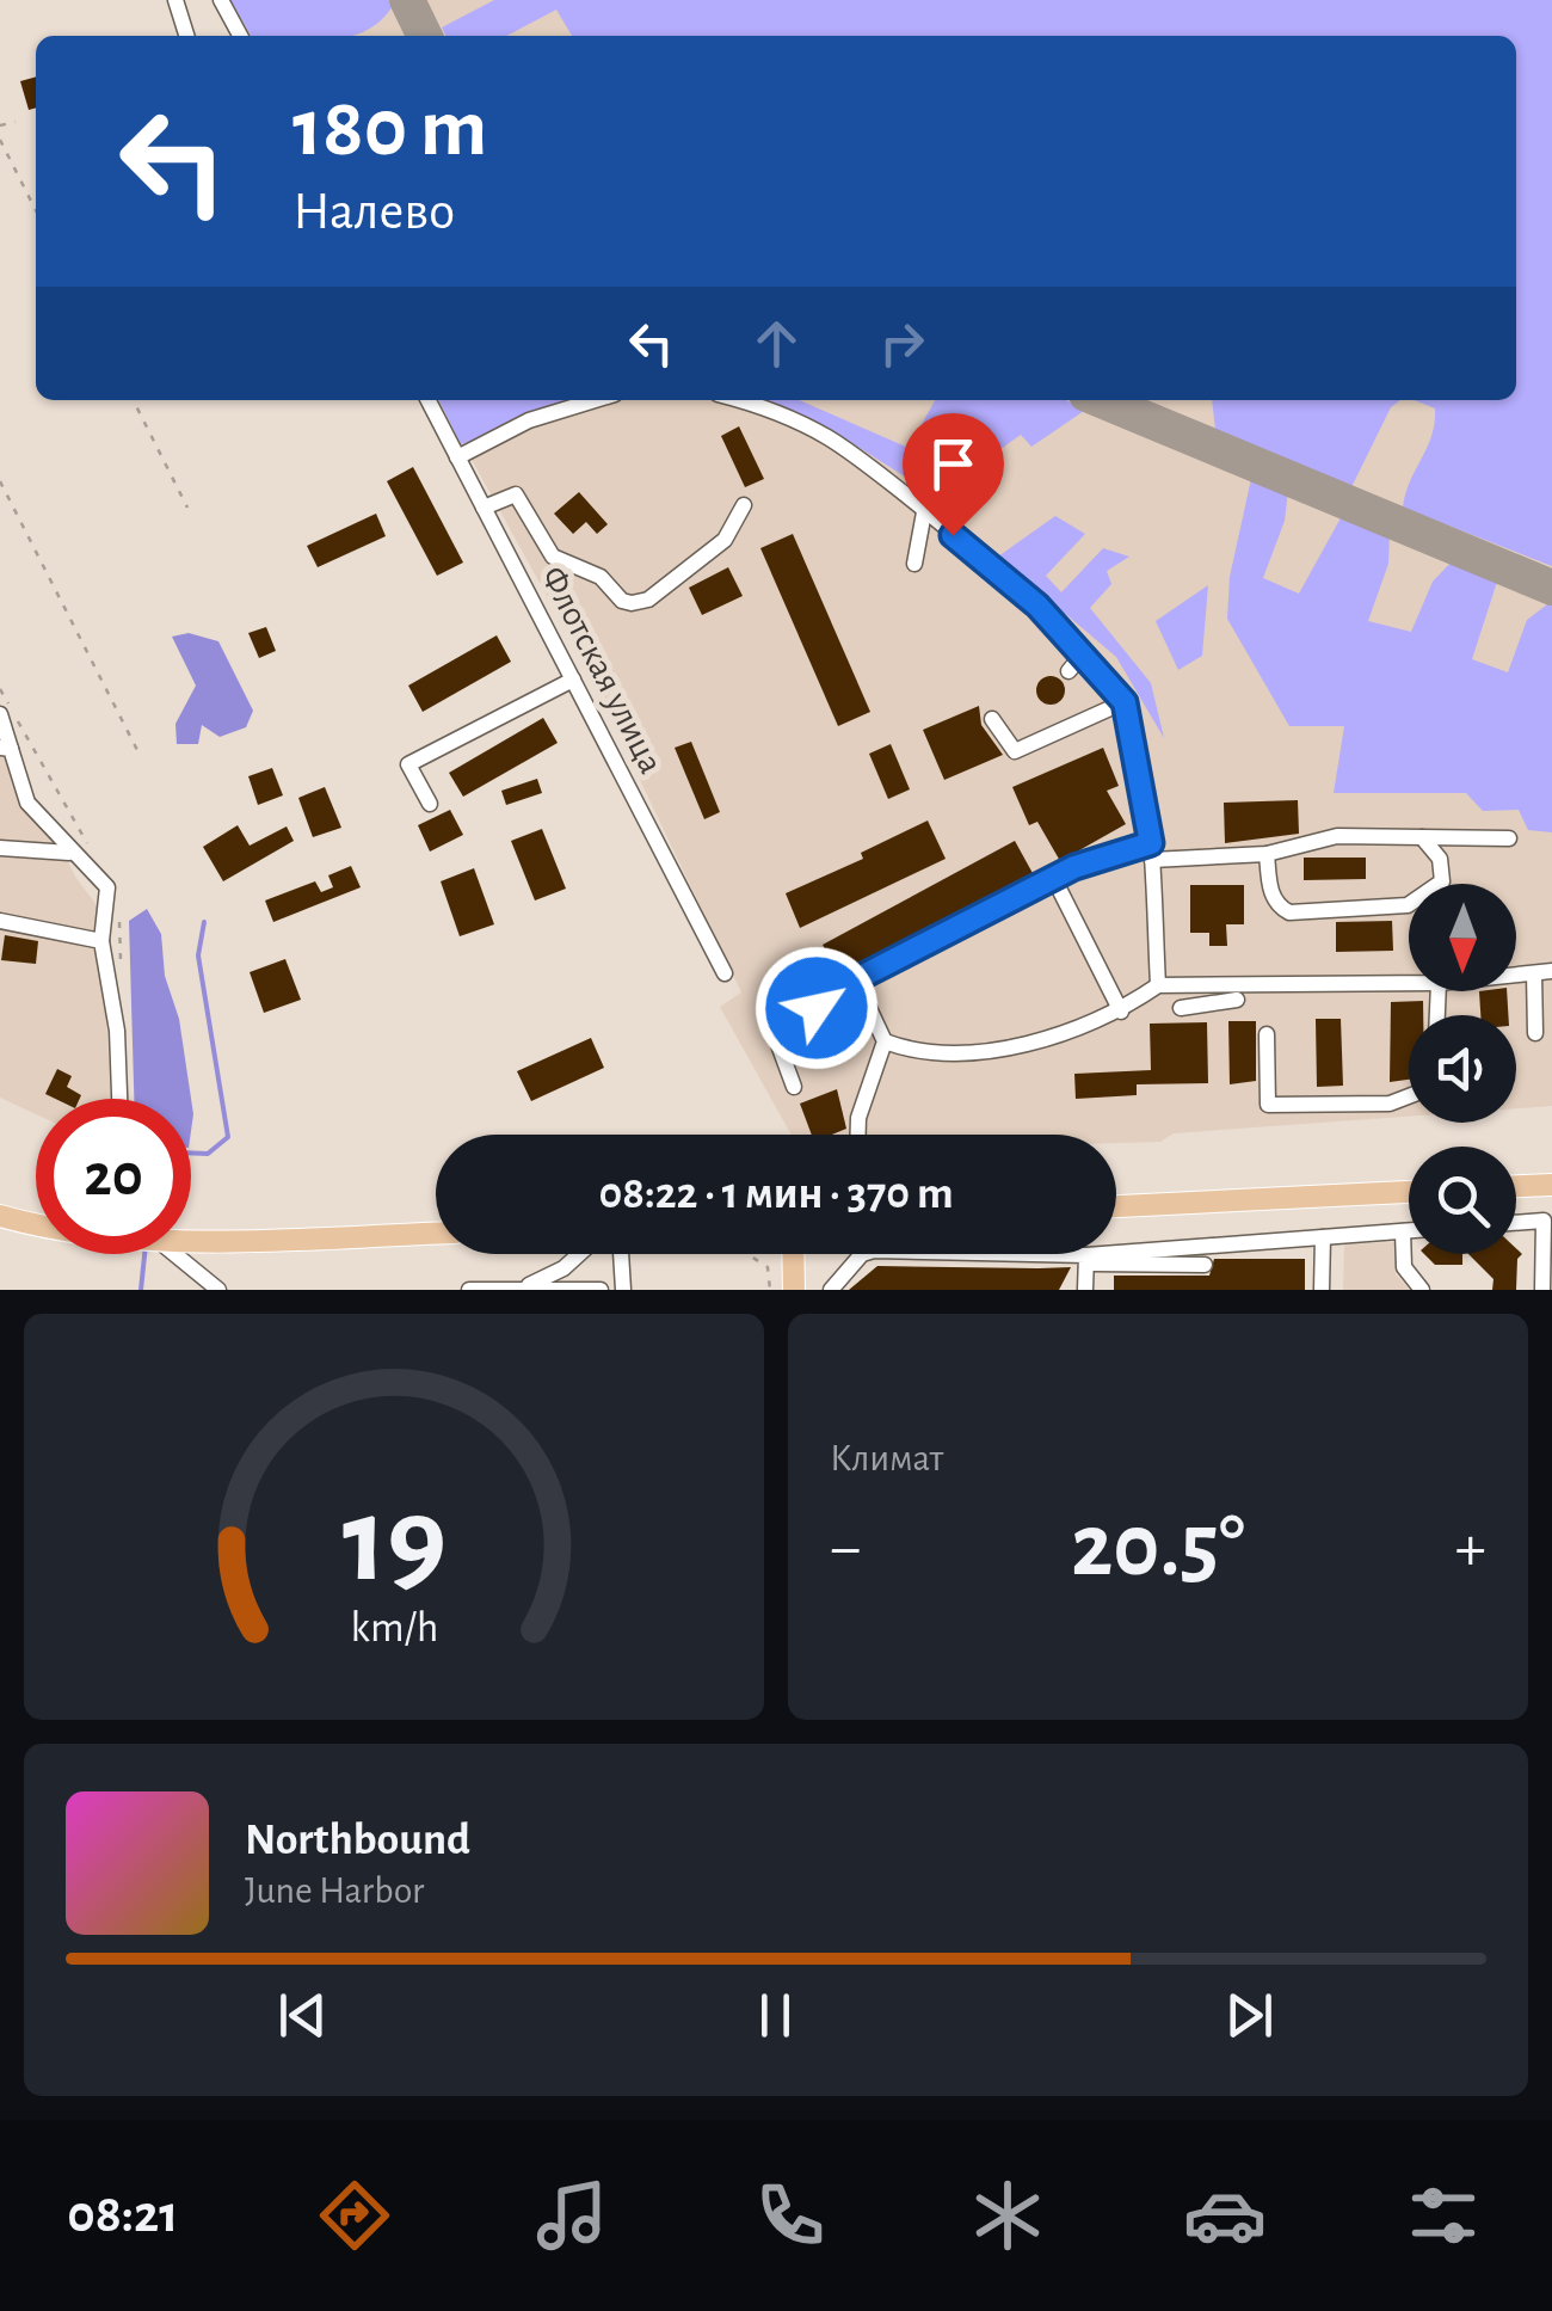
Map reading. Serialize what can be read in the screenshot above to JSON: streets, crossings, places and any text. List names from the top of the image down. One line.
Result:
{"streets":{"street":["Флотская улица"]},"north":"bottom","page":{"turn":["180 m","Налево"],"limit":"20","trip":"08:22 · 1 мин · 370 m","tile":"Климат","heat":["−","20.5°","+"],"song":["Northbound","June Harbor"],"tabs":"08:21","gauge":["19","km/h"]}}
